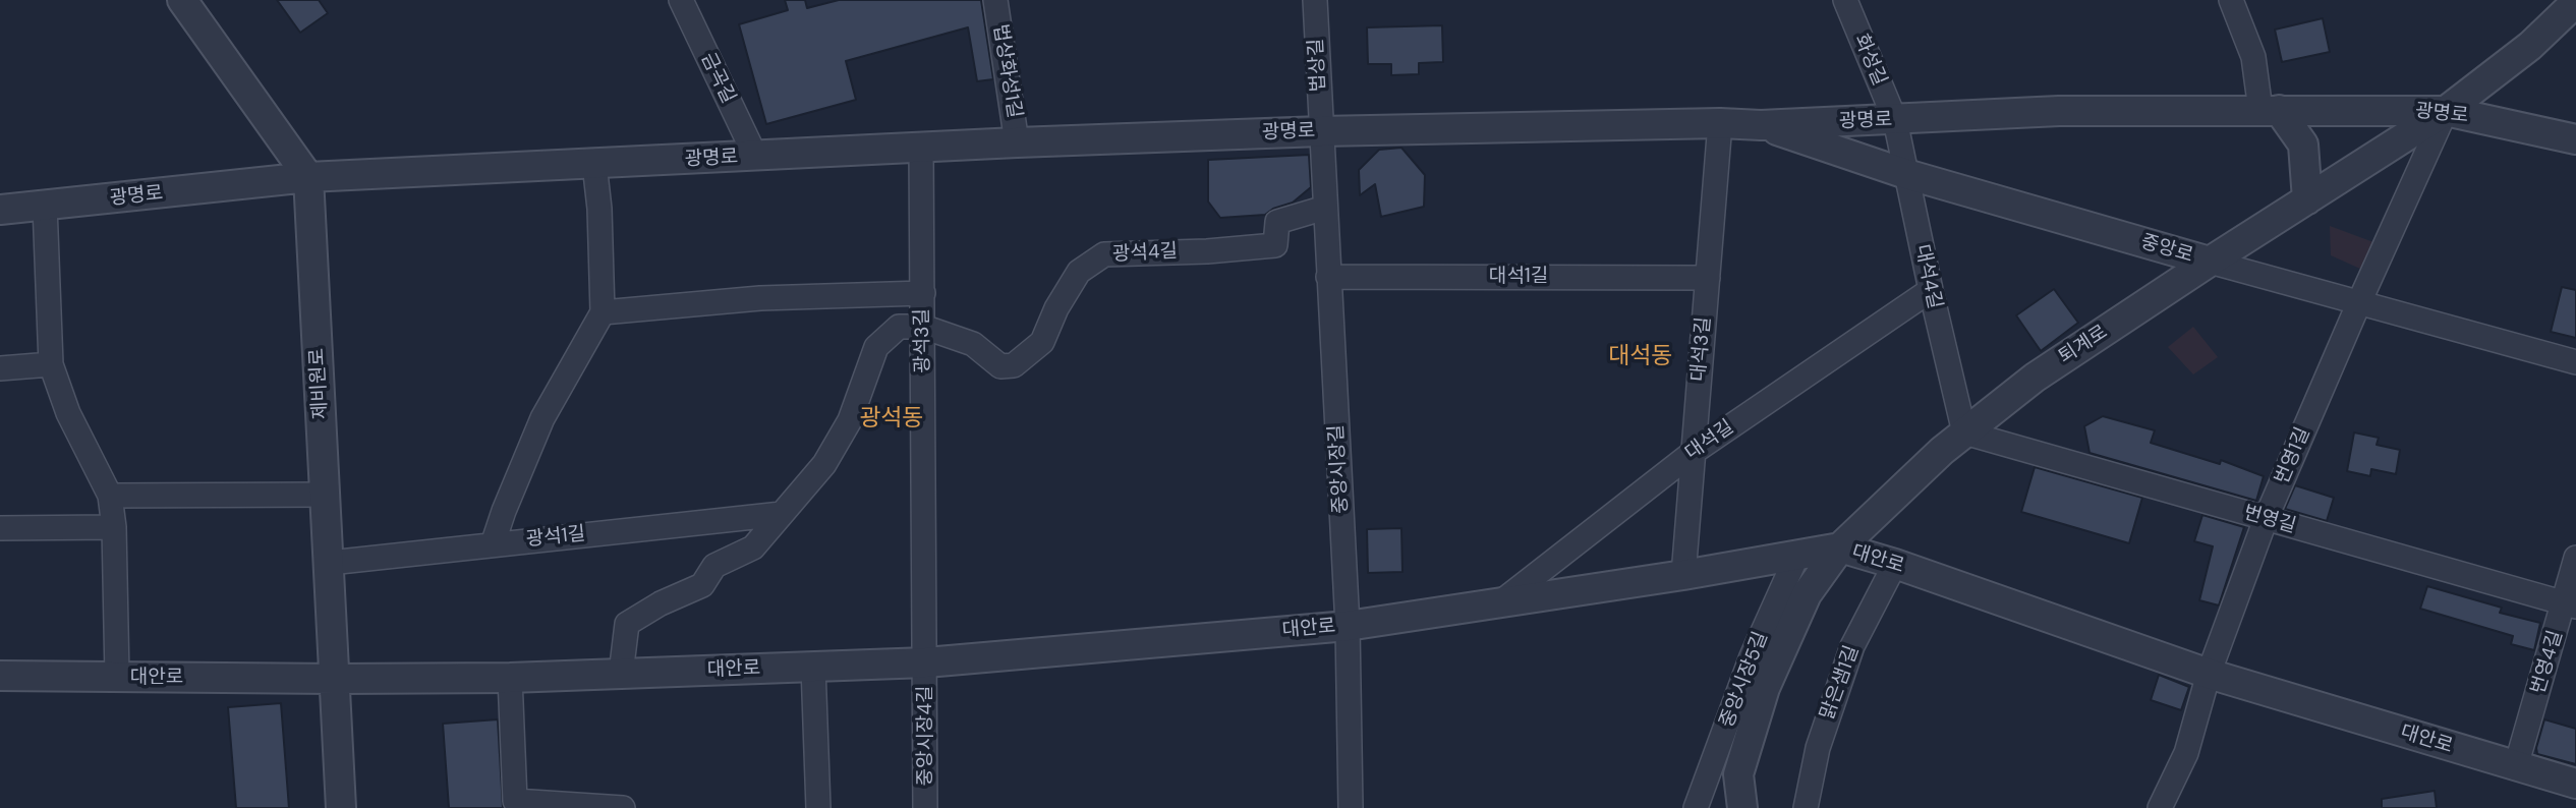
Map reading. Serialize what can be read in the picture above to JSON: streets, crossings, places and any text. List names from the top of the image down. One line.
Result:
{"streets":{"street":["화성길","법상길","법상화성1길","금곡길","광명로","중앙로","광석4길","대석1길","대석4길","광석3길","퇴계로","대석3길","제비원로","대석길","번영1길","중앙시장길","번영길","광석1길","대안로","번영4길","중앙시장5길","맑은샘1길","중앙시장4길"]},"crossings":[["화성길","광명로"],["화성길","대석4길"],["법상길","광명로"],["법상길","중앙시장길"],["법상화성1길","광명로"],["금곡길","광명로"],["광명로","중앙로"],["광명로","대석4길"],["광명로","광석3길"],["광명로","퇴계로"],["광명로","대석3길"],["광명로","제비원로"],["광명로","번영1길"],["광명로","중앙시장길"],["중앙로","대석4길"],["중앙로","퇴계로"],["중앙로","번영1길"],["광석4길","광석3길"],["광석4길","중앙시장길"],["대석1길","대석3길"],["대석1길","중앙시장길"],["대석4길","퇴계로"],["대석4길","대석길"],["대석4길","번영길"],["광석3길","대안로"],["광석3길","중앙시장4길"],["퇴계로","번영1길"],["퇴계로","번영길"],["퇴계로","대안로"],["대석3길","대석길"],["대석3길","대안로"],["제비원로","광석1길"],["제비원로","대안로"],["대석길","대안로"],["번영1길","번영길"],["번영1길","대안로"],["중앙시장길","대안로"],["번영길","번영4길"],["대안로","번영4길"],["대안로","중앙시장5길"],["대안로","맑은샘1길"],["대안로","중앙시장4길"]],"districts":["대석동","광석동"]}
